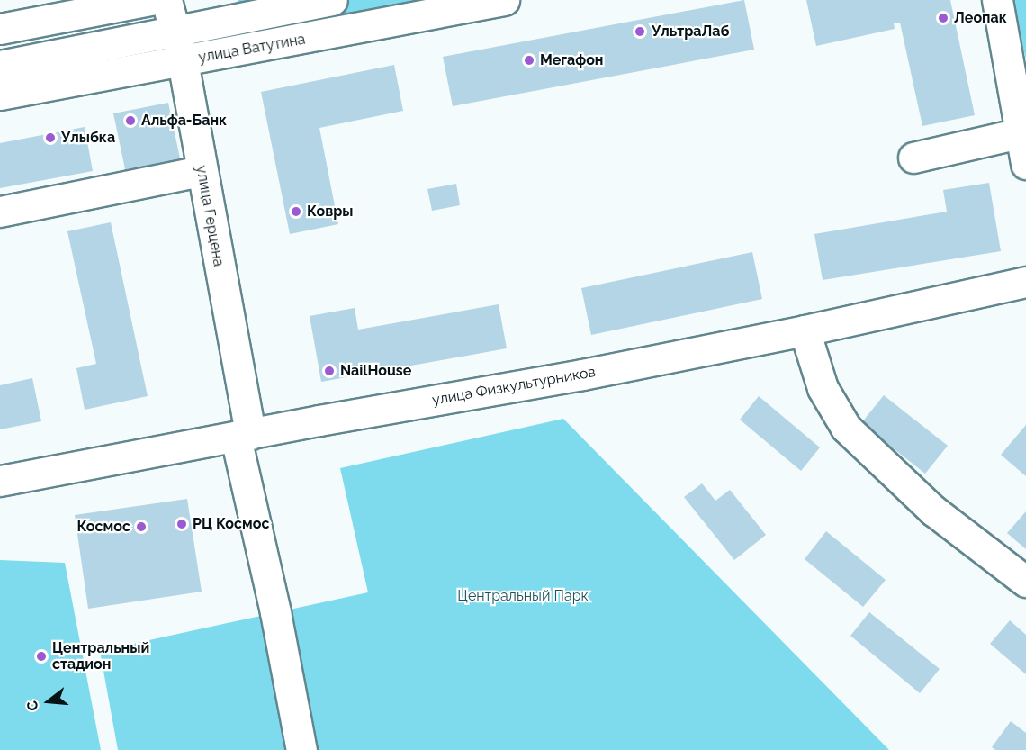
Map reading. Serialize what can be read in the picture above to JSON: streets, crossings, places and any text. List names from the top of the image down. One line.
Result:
{"streets":{"street":["улица Ватутина","улица Герцена","улица Физкультурников"]},"crossings":[["улица Ватутина","улица Герцена"],["улица Герцена","улица Физкультурников"]],"parks":["Центральный Парк"],"places":["Леопак","УльтраЛаб","Мегафон","Альфа-Банк","Улыбка","Ковры","NailHouse","РЦ Космос","Космос","Центральный стадион"],"north":"left"}
